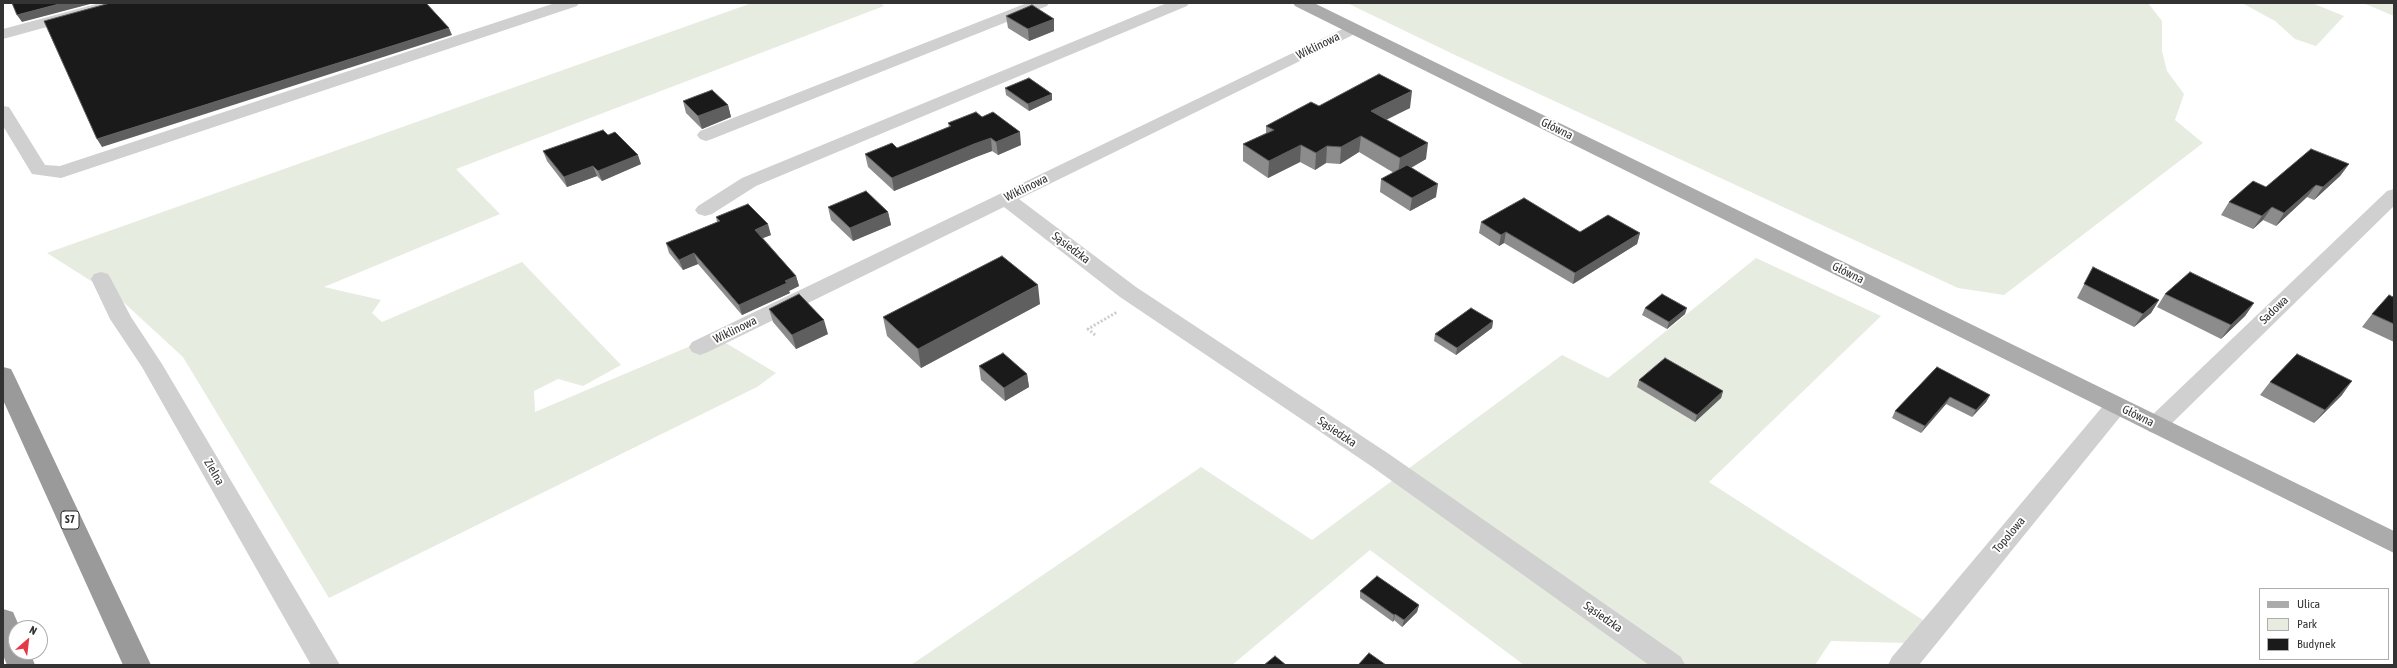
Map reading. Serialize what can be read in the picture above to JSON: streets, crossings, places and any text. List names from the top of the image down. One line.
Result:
{"streets":{"highway":["S7"],"main road":["Główna"],"street":["Wiklinowa","Sąsiedzka","Sadowa","Zielna","Topolowa"]},"crossings":[["Wiklinowa","Główna"],["Wiklinowa","Sąsiedzka"],["Główna","Sadowa"],["Główna","Topolowa"]],"legend":["Ulica","Park","Budynek"],"north":"top right"}
